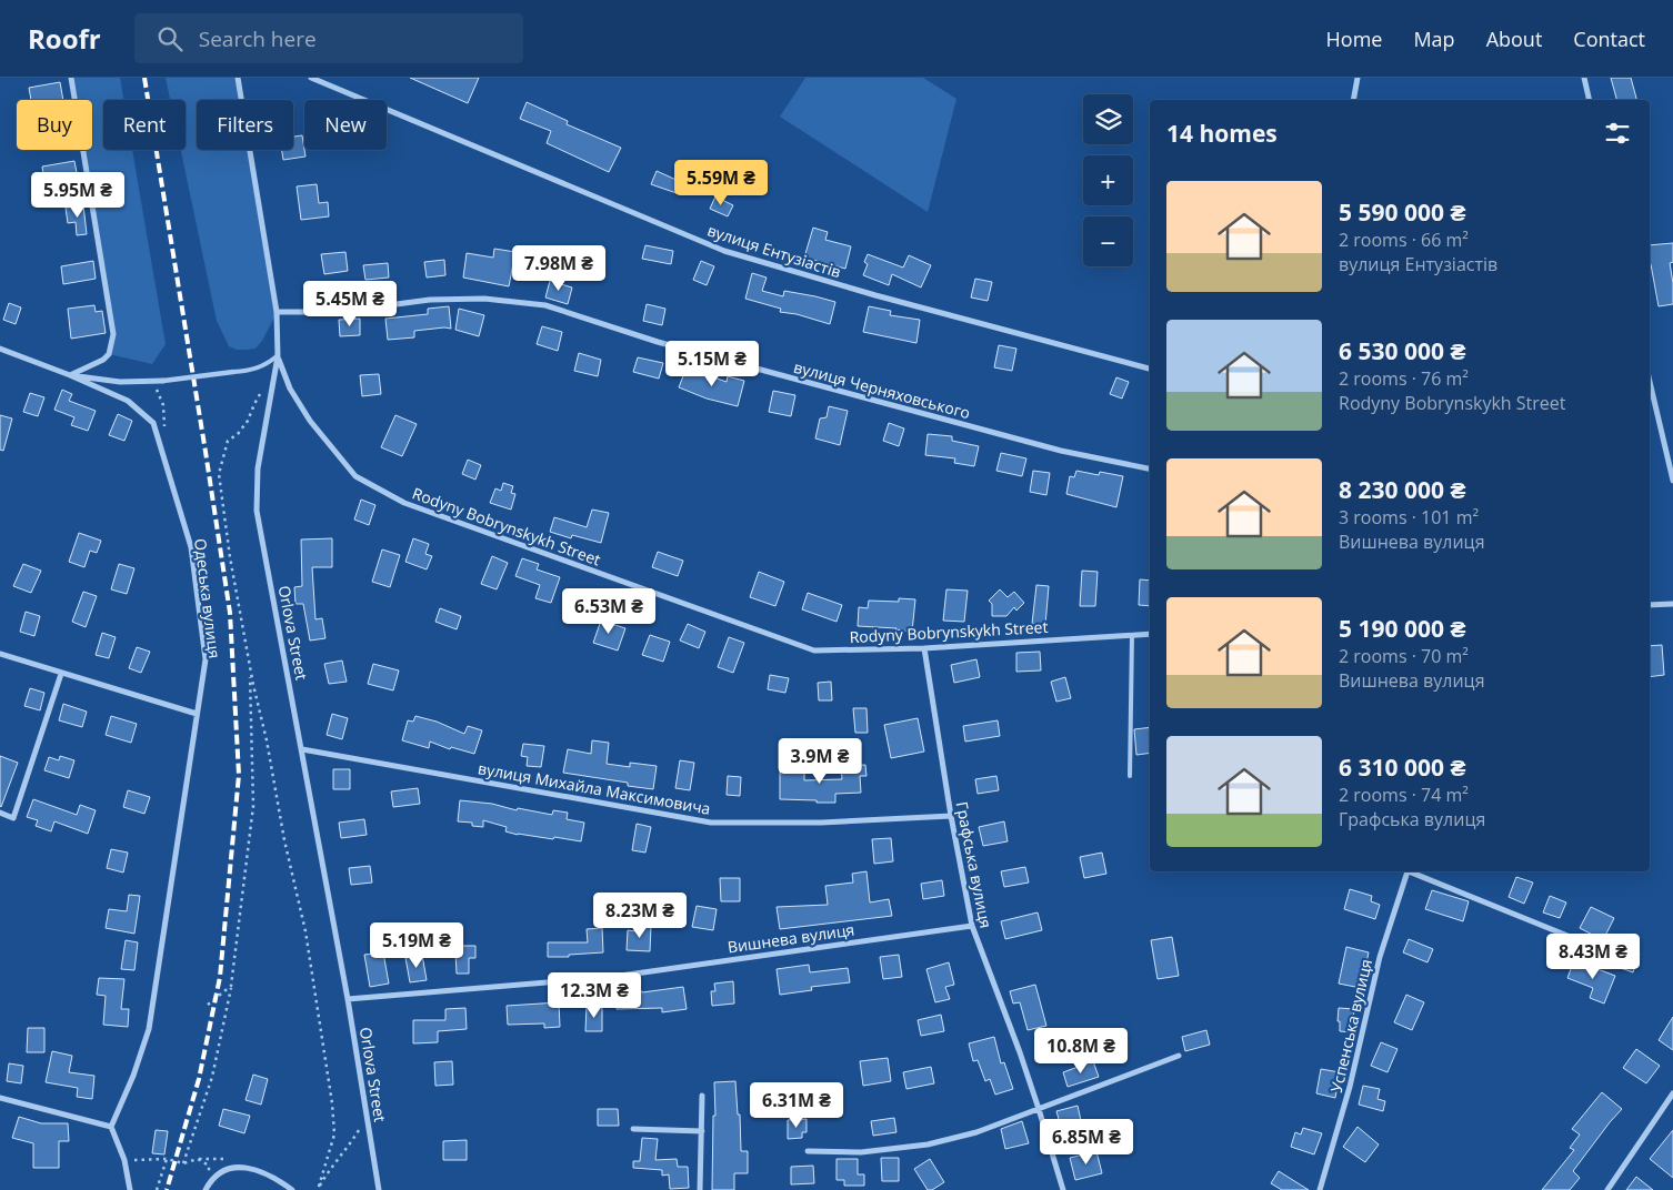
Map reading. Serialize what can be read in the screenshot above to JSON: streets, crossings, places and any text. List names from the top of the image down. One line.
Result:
{"streets":{"street":["вулиця Ентузіастів","вулиця Черняховського","Rodyny Bobrynskykh Street","Одеська вулиця","Orlova Street","вулиця Михайла Максимовича","Графська вулиця","Вишнева вулиця","Успенська вулиця"]},"crossings":[["вулиця Черняховського","Orlova Street"],["Rodyny Bobrynskykh Street","Orlova Street"],["Rodyny Bobrynskykh Street","Графська вулиця"],["Orlova Street","вулиця Михайла Максимовича"],["Orlova Street","Вишнева вулиця"],["вулиця Михайла Максимовича","Графська вулиця"],["Графська вулиця","Вишнева вулиця"]],"page":{"header":"Roofr","search":"Search here","nav":["Home","Map","About","Contact"],"map_buttons":["+","−"],"chip":["Buy","Rent","Filters","New"],"heading":"14 homes","price":["5.59M ₴","5.95M ₴","7.98M ₴","5.45M ₴","5.15M ₴","6.53M ₴","3.9M ₴","8.23M ₴","5.19M ₴","8.43M ₴","12.3M ₴","10.8M ₴","6.31M ₴","6.85M ₴"],"list":[{"name":"5 590 000 ₴","note":"2 rooms · 66 m² · вулиця Ентузіастів"},{"name":"6 530 000 ₴","note":"2 rooms · 76 m² · Rodyny Bobrynskykh Street"},{"name":"8 230 000 ₴","note":"3 rooms · 101 m² · Вишнева вулиця"},{"name":"5 190 000 ₴","note":"2 rooms · 70 m² · Вишнева вулиця"},{"name":"6 310 000 ₴","note":"2 rooms · 74 m² · Графська вулиця"}]}}
